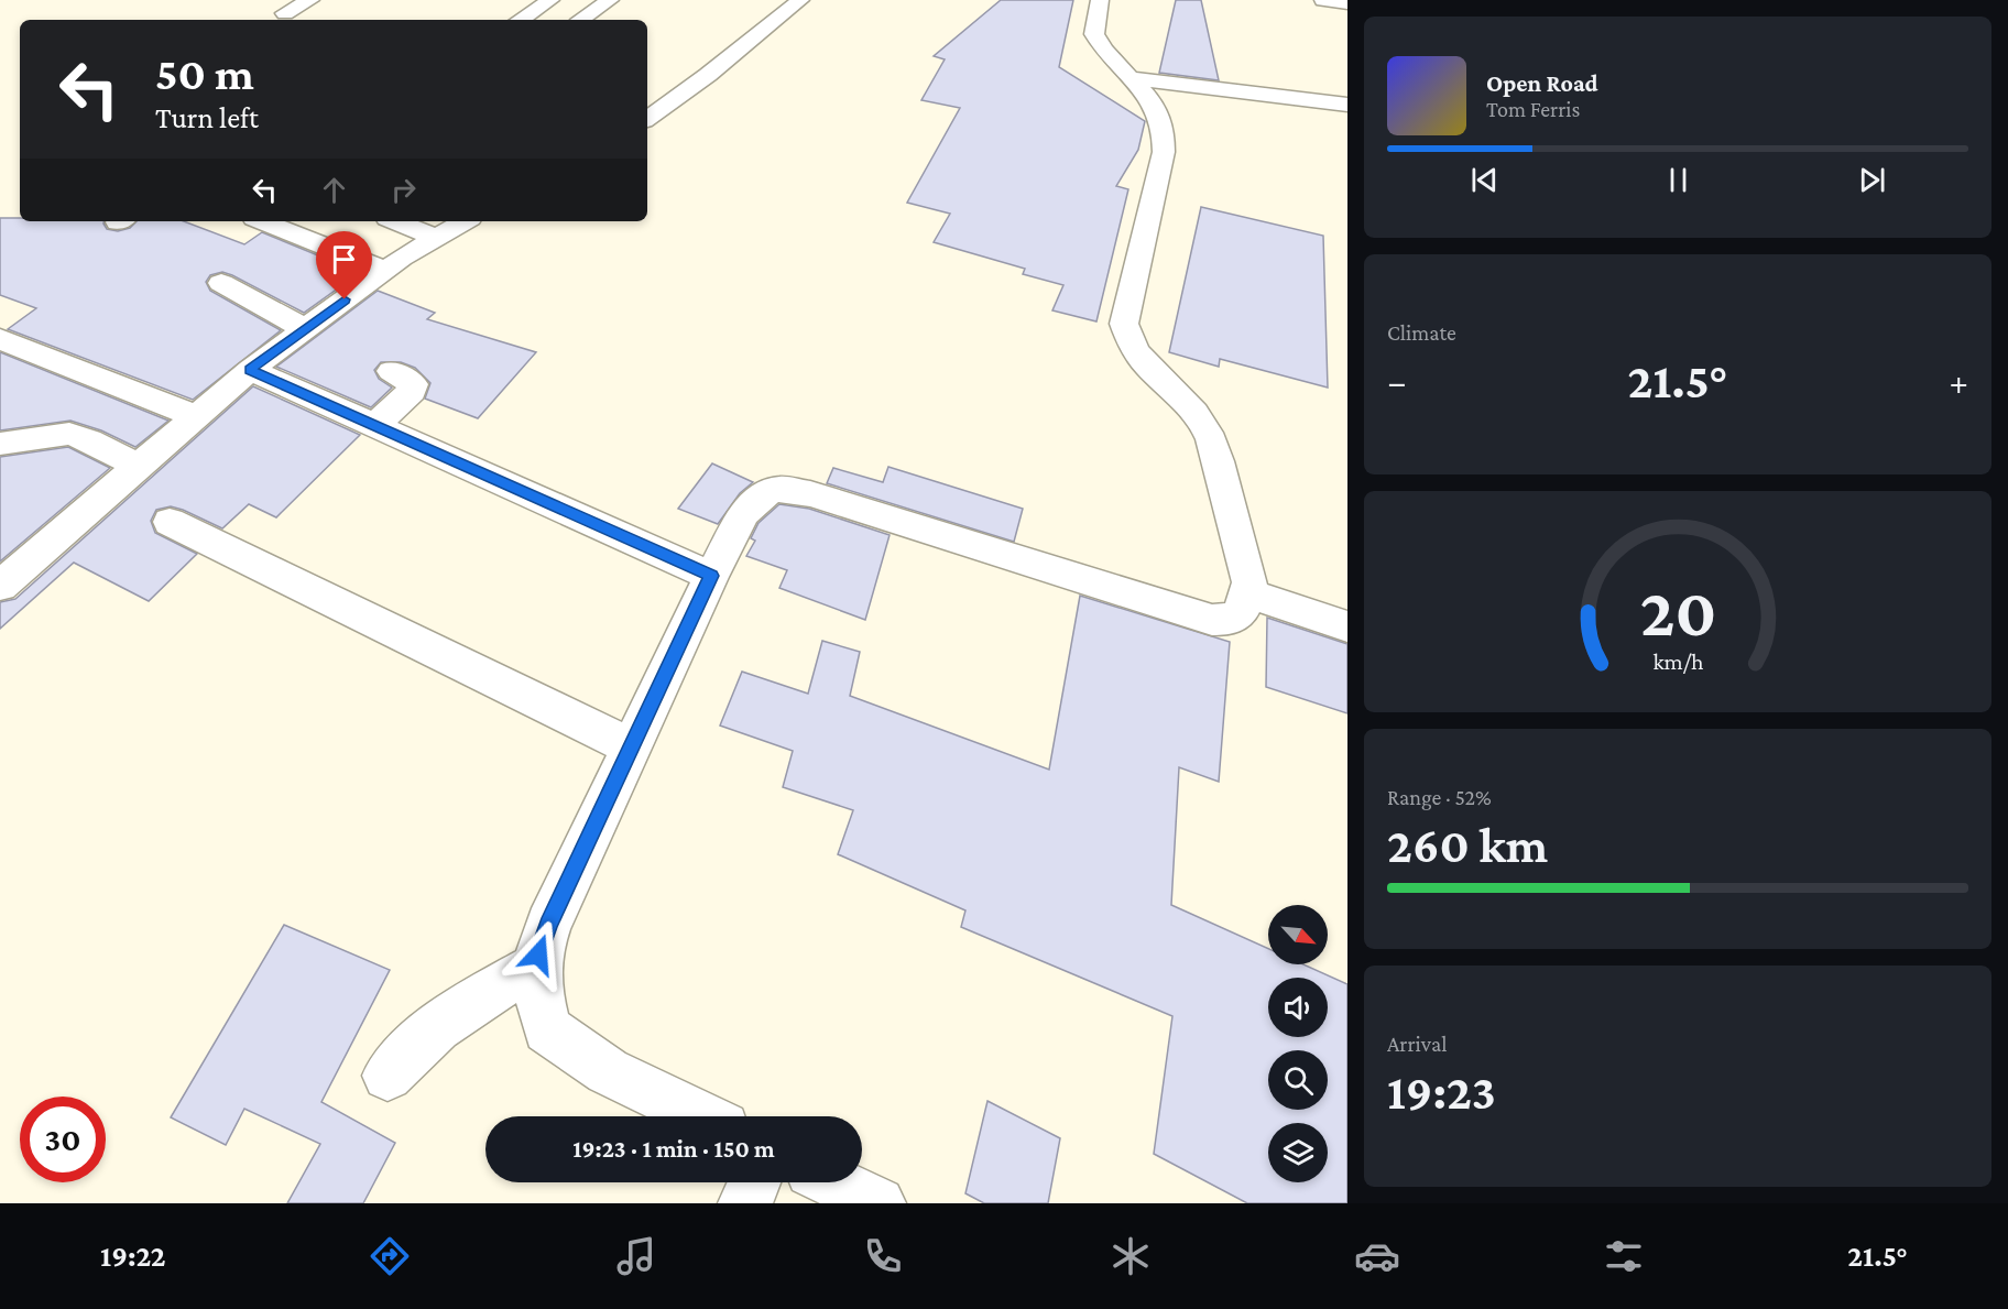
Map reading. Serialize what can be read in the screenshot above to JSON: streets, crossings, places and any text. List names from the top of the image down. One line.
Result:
{"north":"bottom right","page":{"turn":["50 m","Turn left"],"song":["Open Road","Tom Ferris"],"tile":["Climate",["Range · 52%","260 km"],["Arrival","19:23"]],"heat":["−","21.5°","+"],"limit":"30","trip":"19:23 · 1 min · 150 m","tabs":["19:22","21.5°"],"gauge":["20","km/h"]}}
